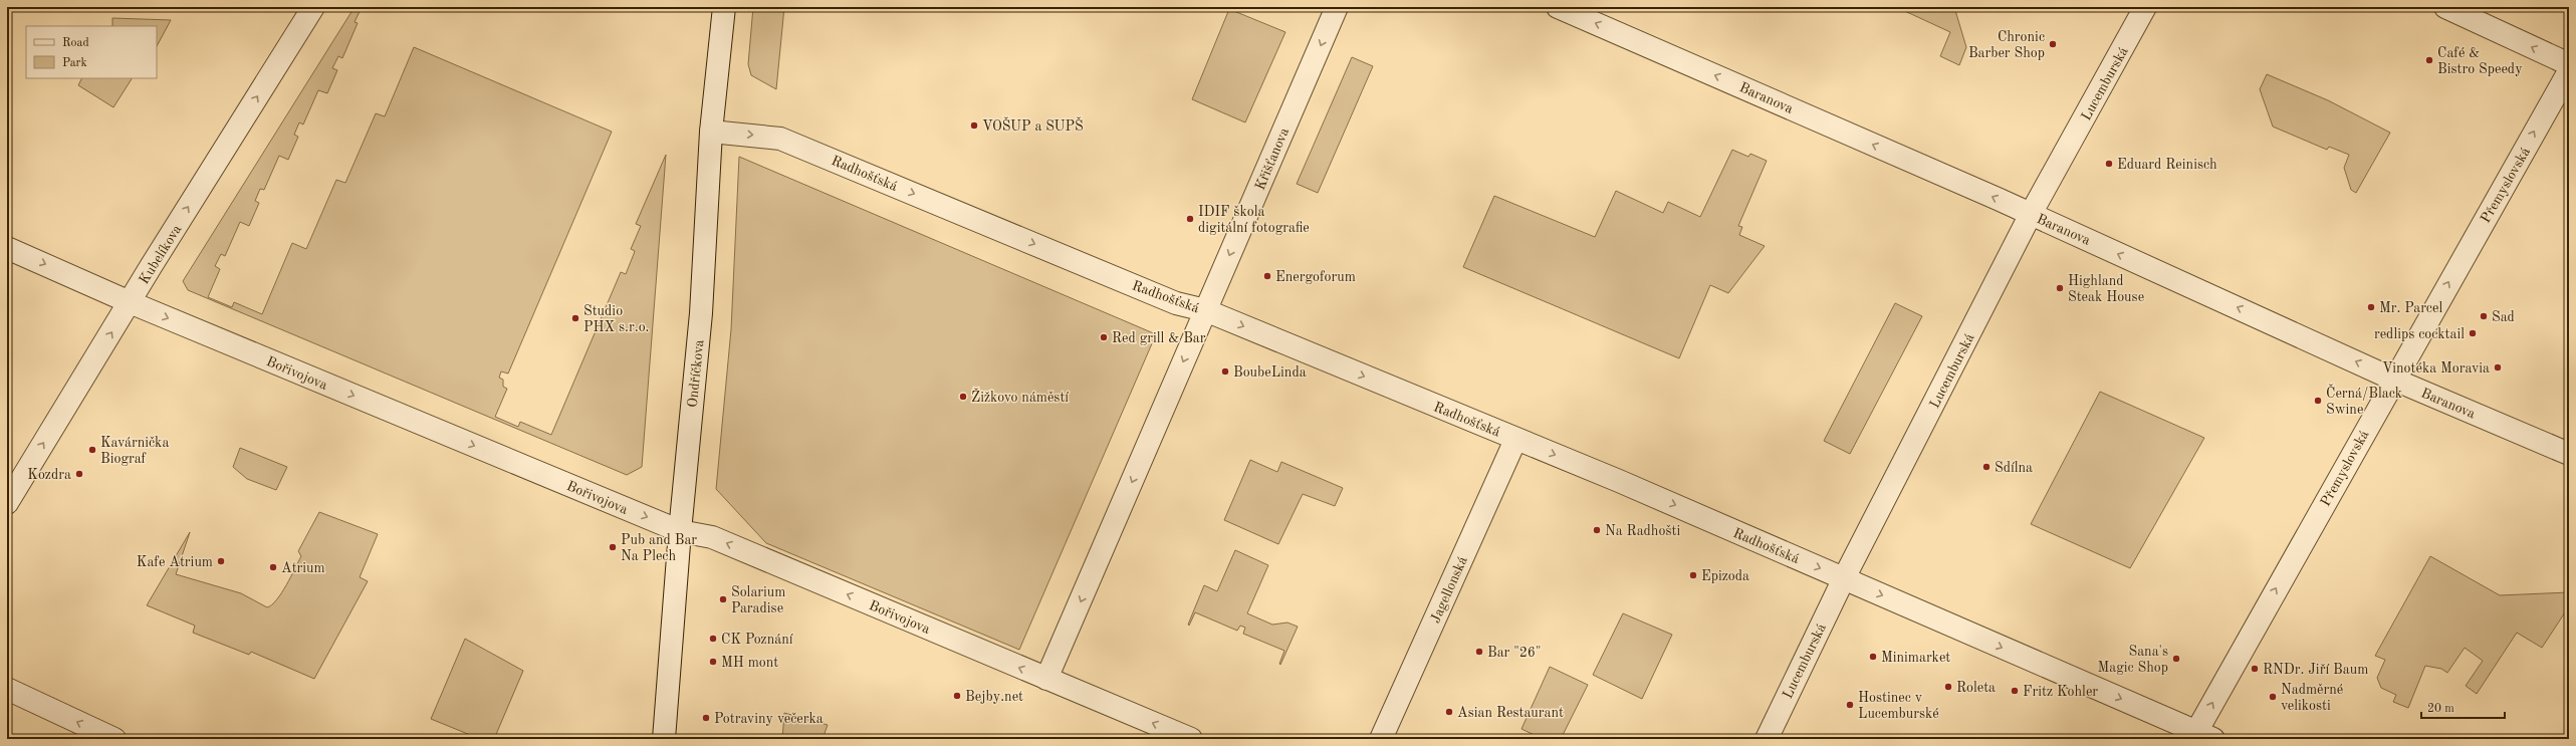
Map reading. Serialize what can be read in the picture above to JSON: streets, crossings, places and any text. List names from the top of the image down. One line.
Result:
{"streets":{"street":["Lucemburská","Baranova","Křišťanova","Radhošťská","Přemyslovská","Kubelíkova","Bořivojova","Ondříčkova","Jagellonská"]},"crossings":[["Lucemburská","Baranova"],["Lucemburská","Radhošťská"],["Baranova","Přemyslovská"],["Křišťanova","Radhošťská"],["Radhošťská","Přemyslovská"],["Radhošťská","Ondříčkova"],["Radhošťská","Jagellonská"],["Kubelíkova","Bořivojova"],["Bořivojova","Ondříčkova"]],"one_way":["Baranova","Křišťanova","Radhošťská","Přemyslovská","Kubelíkova"],"places":["Chronic Barber Shop","Café & Bistro Speedy","VOŠUP a SUPŠ","Eduard Reinisch","IDIF škola digitální fotografie","Energoforum","Highland Steak House","Mr. Parcel","Sad","Studio PHX s.r.o.","redlips cocktail","Red grill & Bar","Vinotéka Moravia","BoubeLinda","Žižkovo náměstí","Černá/Black Swine","Kavárnička Biograf","Sdílna","Kozdra","Na Radhošti","Pub and Bar Na Plech","Kafe Atrium","Atrium","Epizoda","Solarium Paradise","CK Poznání","Bar \"26\"","Minimarket","Sana's Magic Shop","MH mont","RNDr. Jiří Baum","Roleta","Fritz Kohler","Bejby.net","Nadměrné velikosti","Hostinec v Lucemburské","Asian Restaurant","Potraviny večerka"],"legend":["Road","Park"],"scale_bar":"20 m"}
